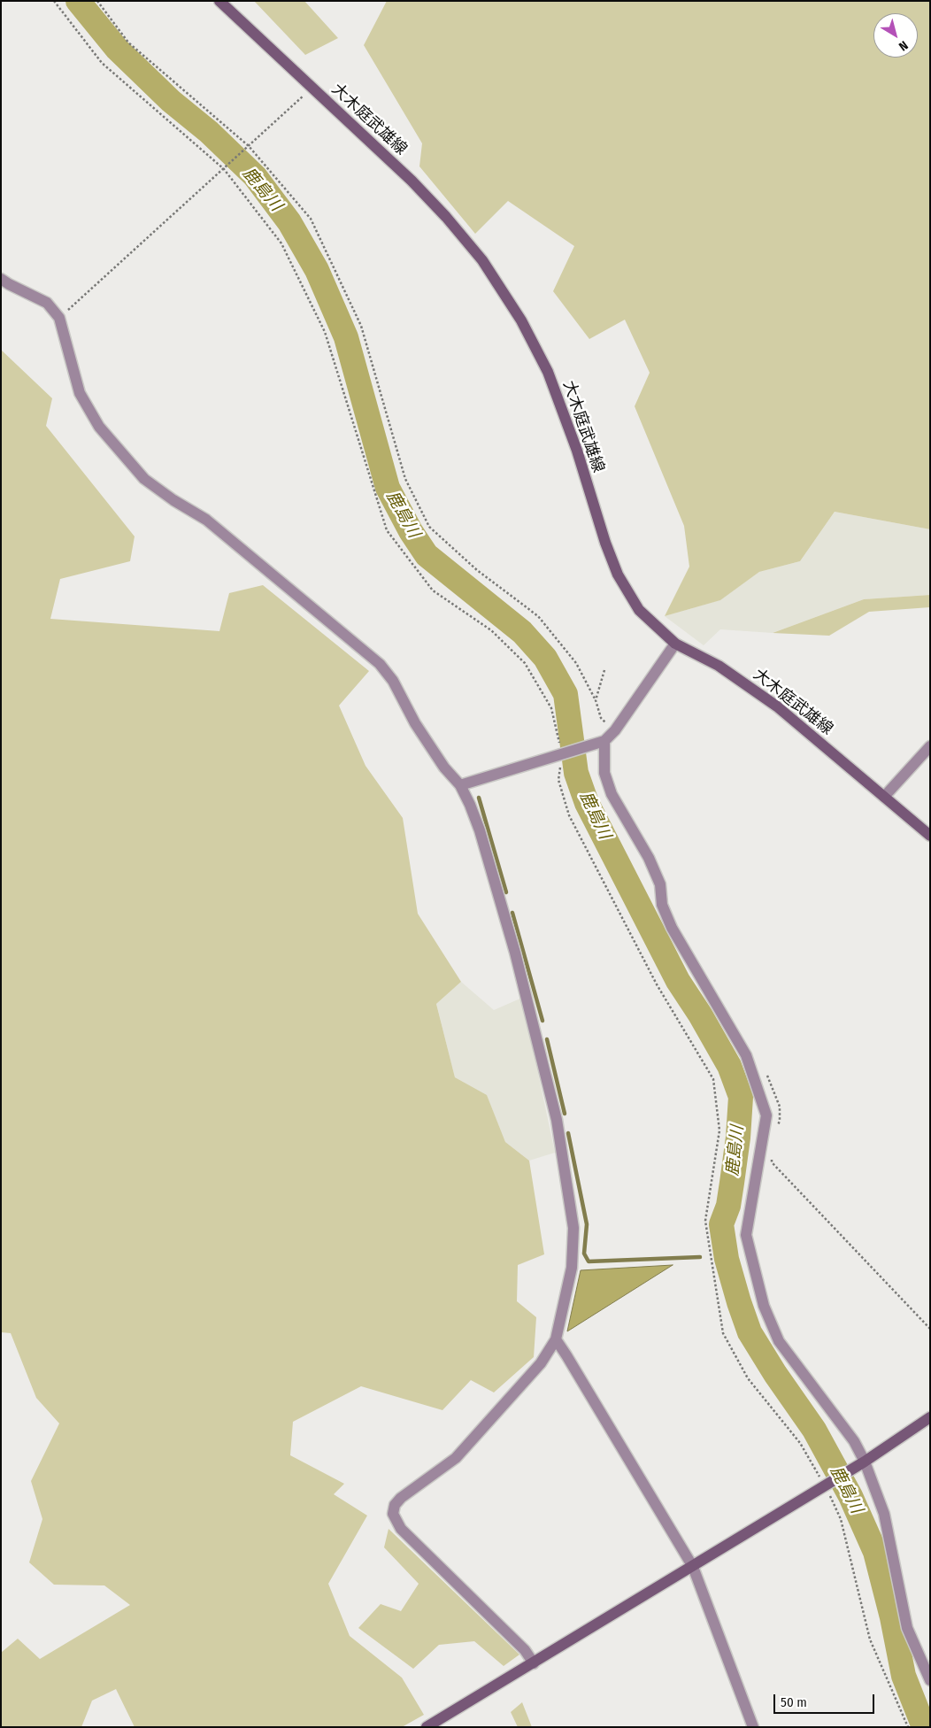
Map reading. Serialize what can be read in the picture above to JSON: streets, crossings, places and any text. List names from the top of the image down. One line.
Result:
{"streets":{"main road":["大木庭武雄線"]},"water":["鹿島川"],"scale_bar":"50 m","north":"bottom right"}
